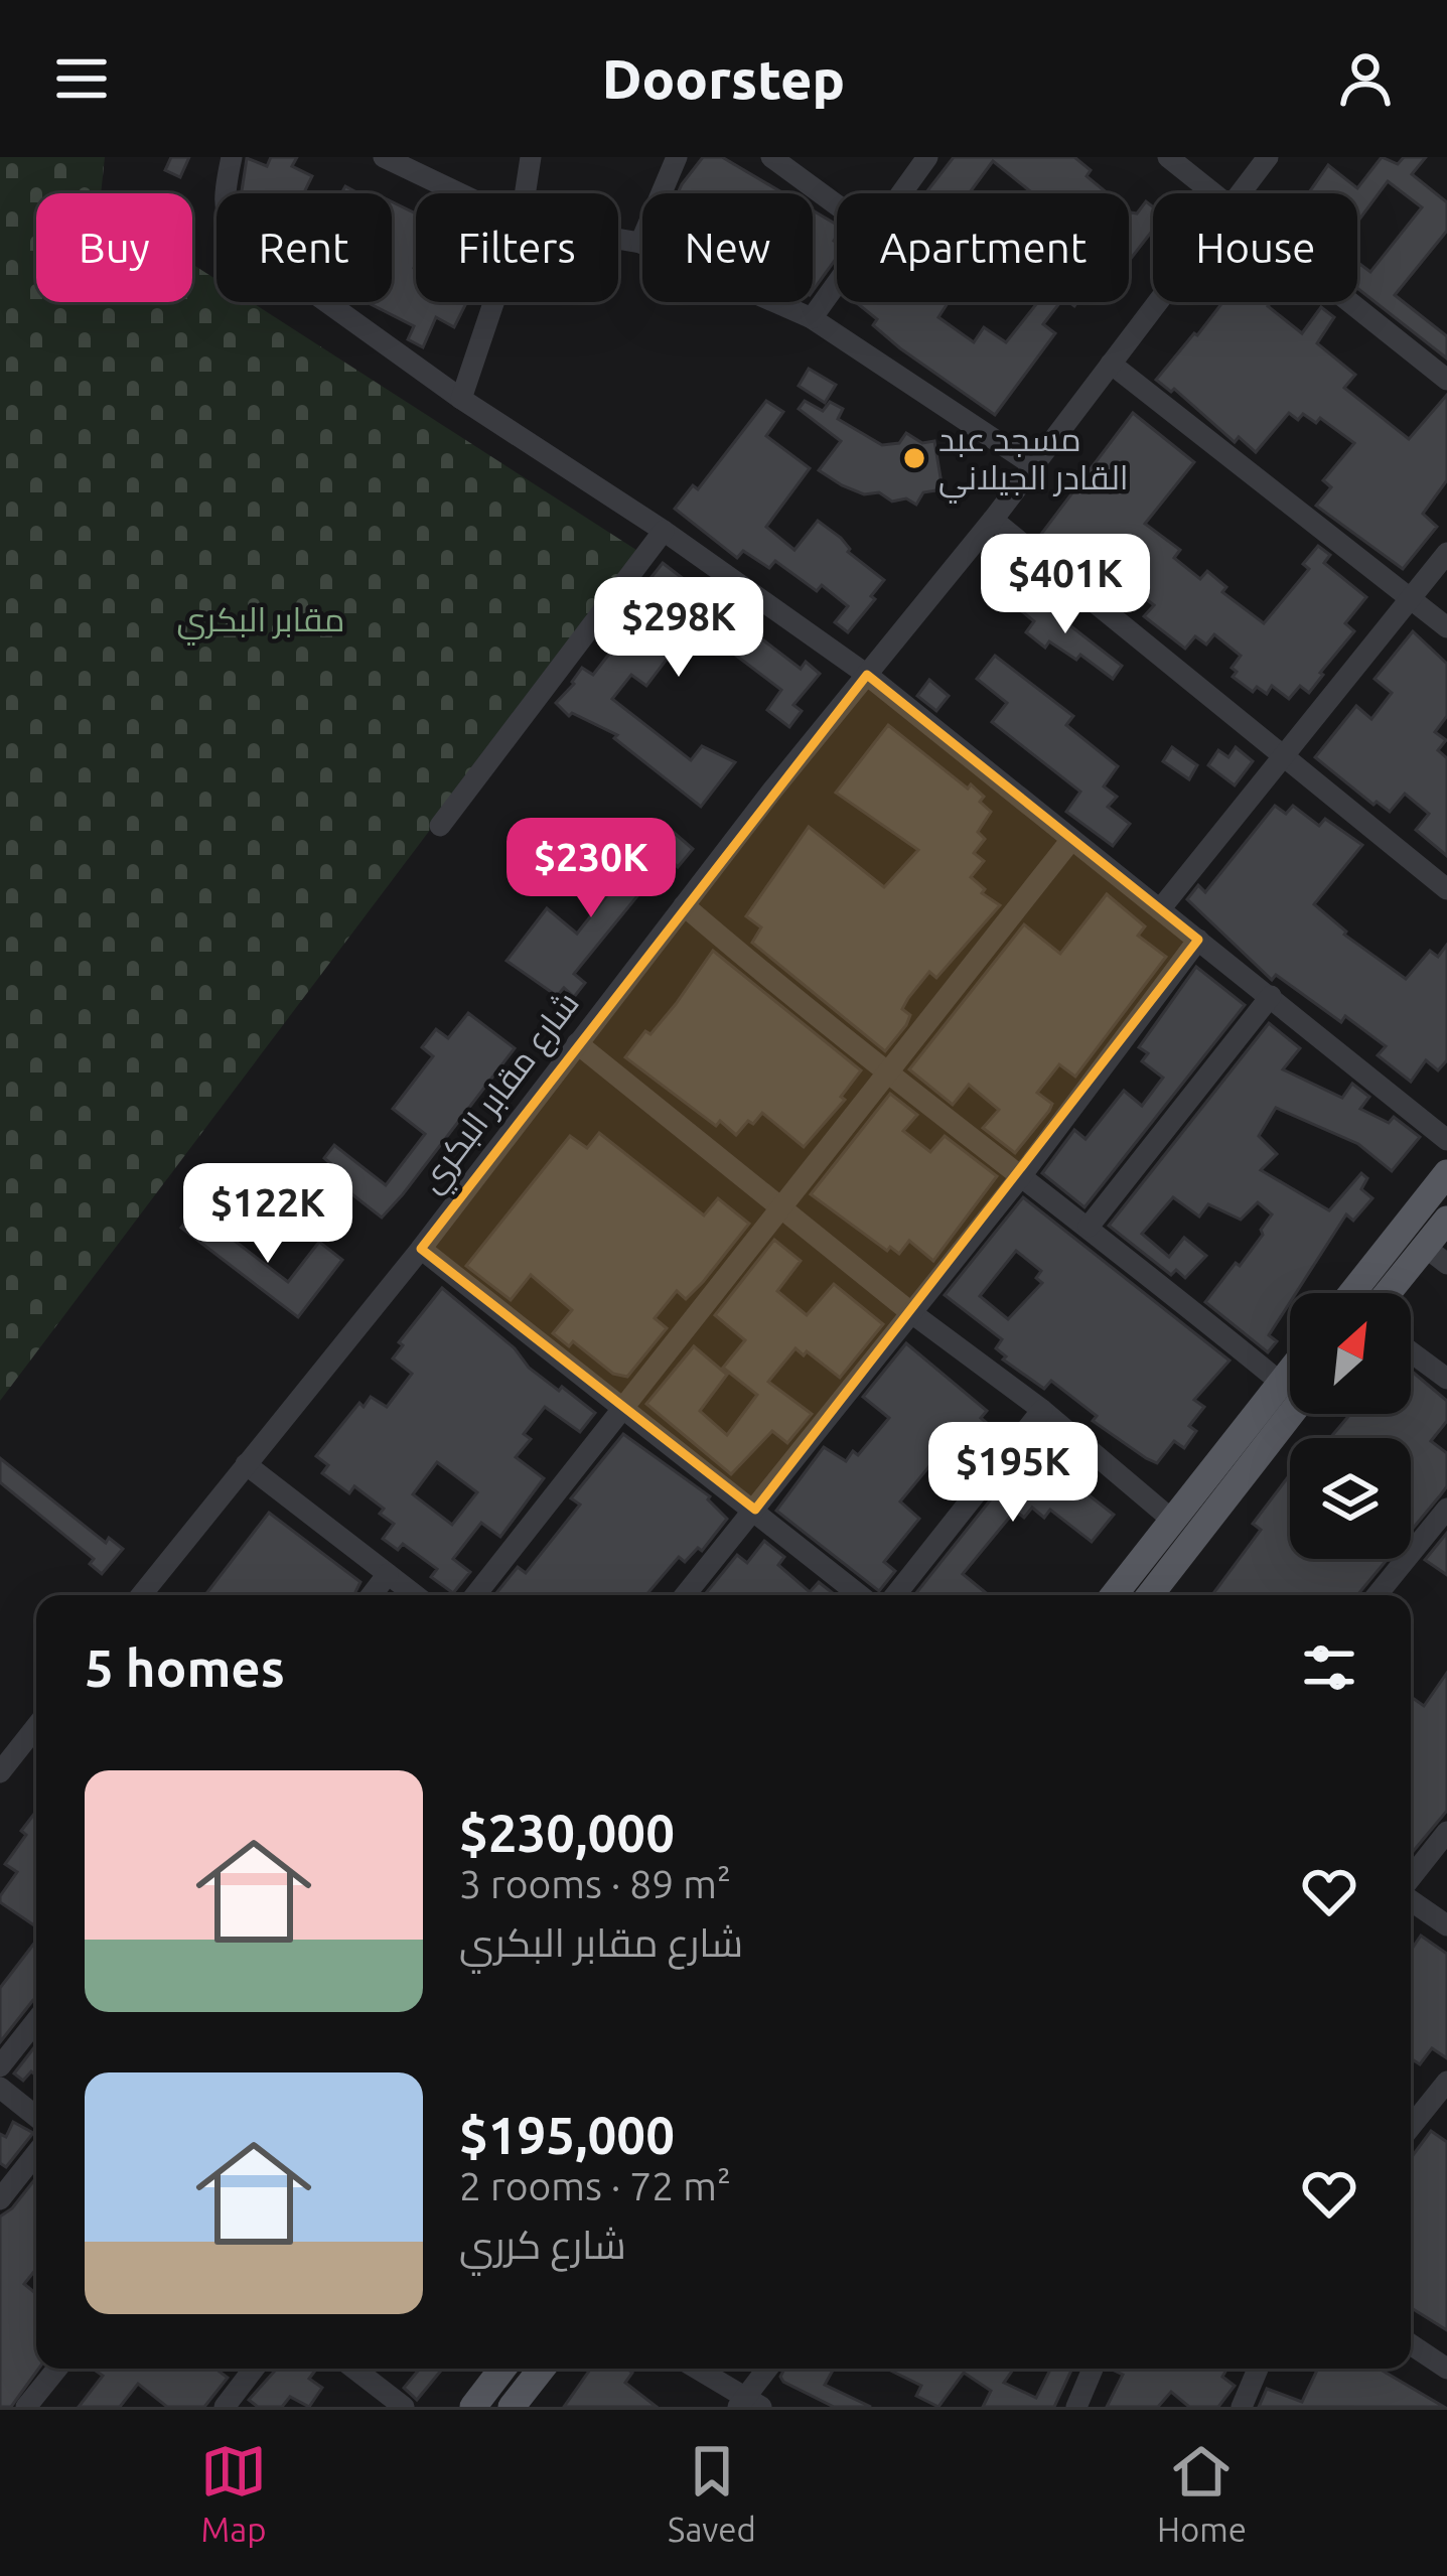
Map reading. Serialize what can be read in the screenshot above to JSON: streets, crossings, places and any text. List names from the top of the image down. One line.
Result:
{"streets":{"street":["شارع مقابر البكري"]},"parks":["مقابر البكري"],"places":["مسجد عبد القادر الجيلاني"],"north":"top right","page":{"header":"Doorstep","chip":["Buy","Rent","Filters","New","Apartment","House"],"price":["$401K","$298K","$230K","$122K","$195K"],"heading":"5 homes","list":[{"name":"$230,000","note":"3 rooms · 89 m² · شارع مقابر البكري"},{"name":"$195,000","note":"2 rooms · 72 m² · شارع كرري"}],"tabs":["Map","Saved","Home"]}}
